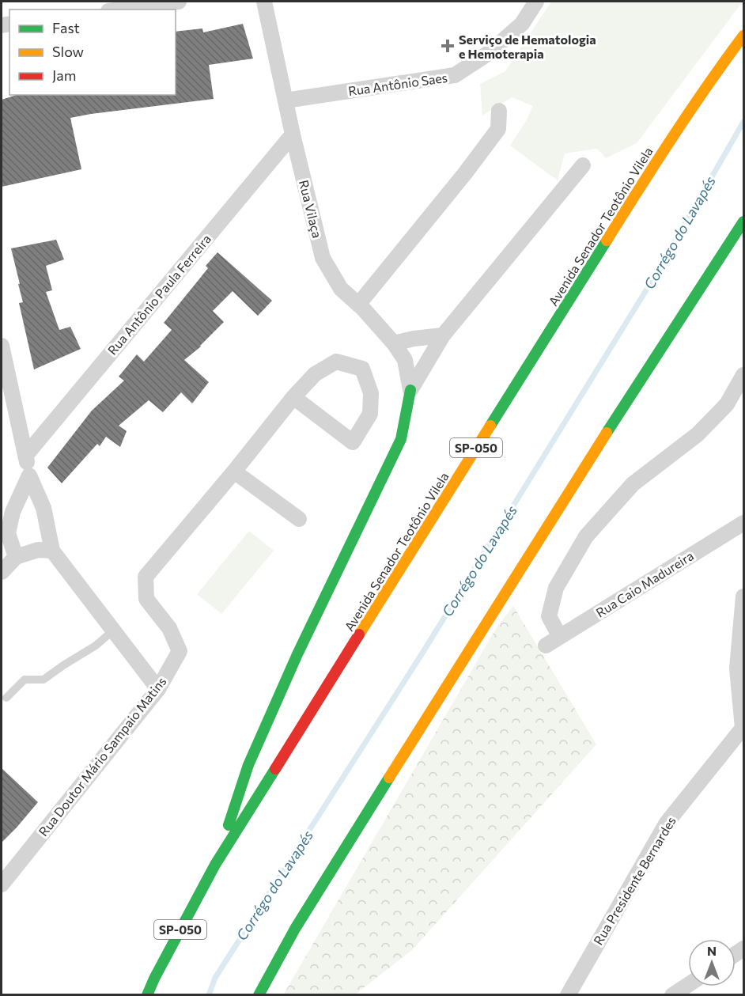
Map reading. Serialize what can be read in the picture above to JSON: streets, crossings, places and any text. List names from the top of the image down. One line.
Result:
{"streets":{"highway":["Avenida Senador Teotônio Vilela","SP-050"],"street":["Rua Antônio Saes","Rua Vilaça","Rua Antônio Paula Ferreira","Rua Caio Madureira","Rua Doutor Mário Sampaio Matins","Rua Presidente Bernardes"]},"crossings":[["Rua Antônio Saes","Rua Vilaça"],["Rua Vilaça","Rua Antônio Paula Ferreira"]],"water":["Corrégo do Lavapés"],"places":{"health":["Serviço de Hematologia e Hemoterapia"]},"legend":["Fast","Slow","Jam"],"north":"top"}
